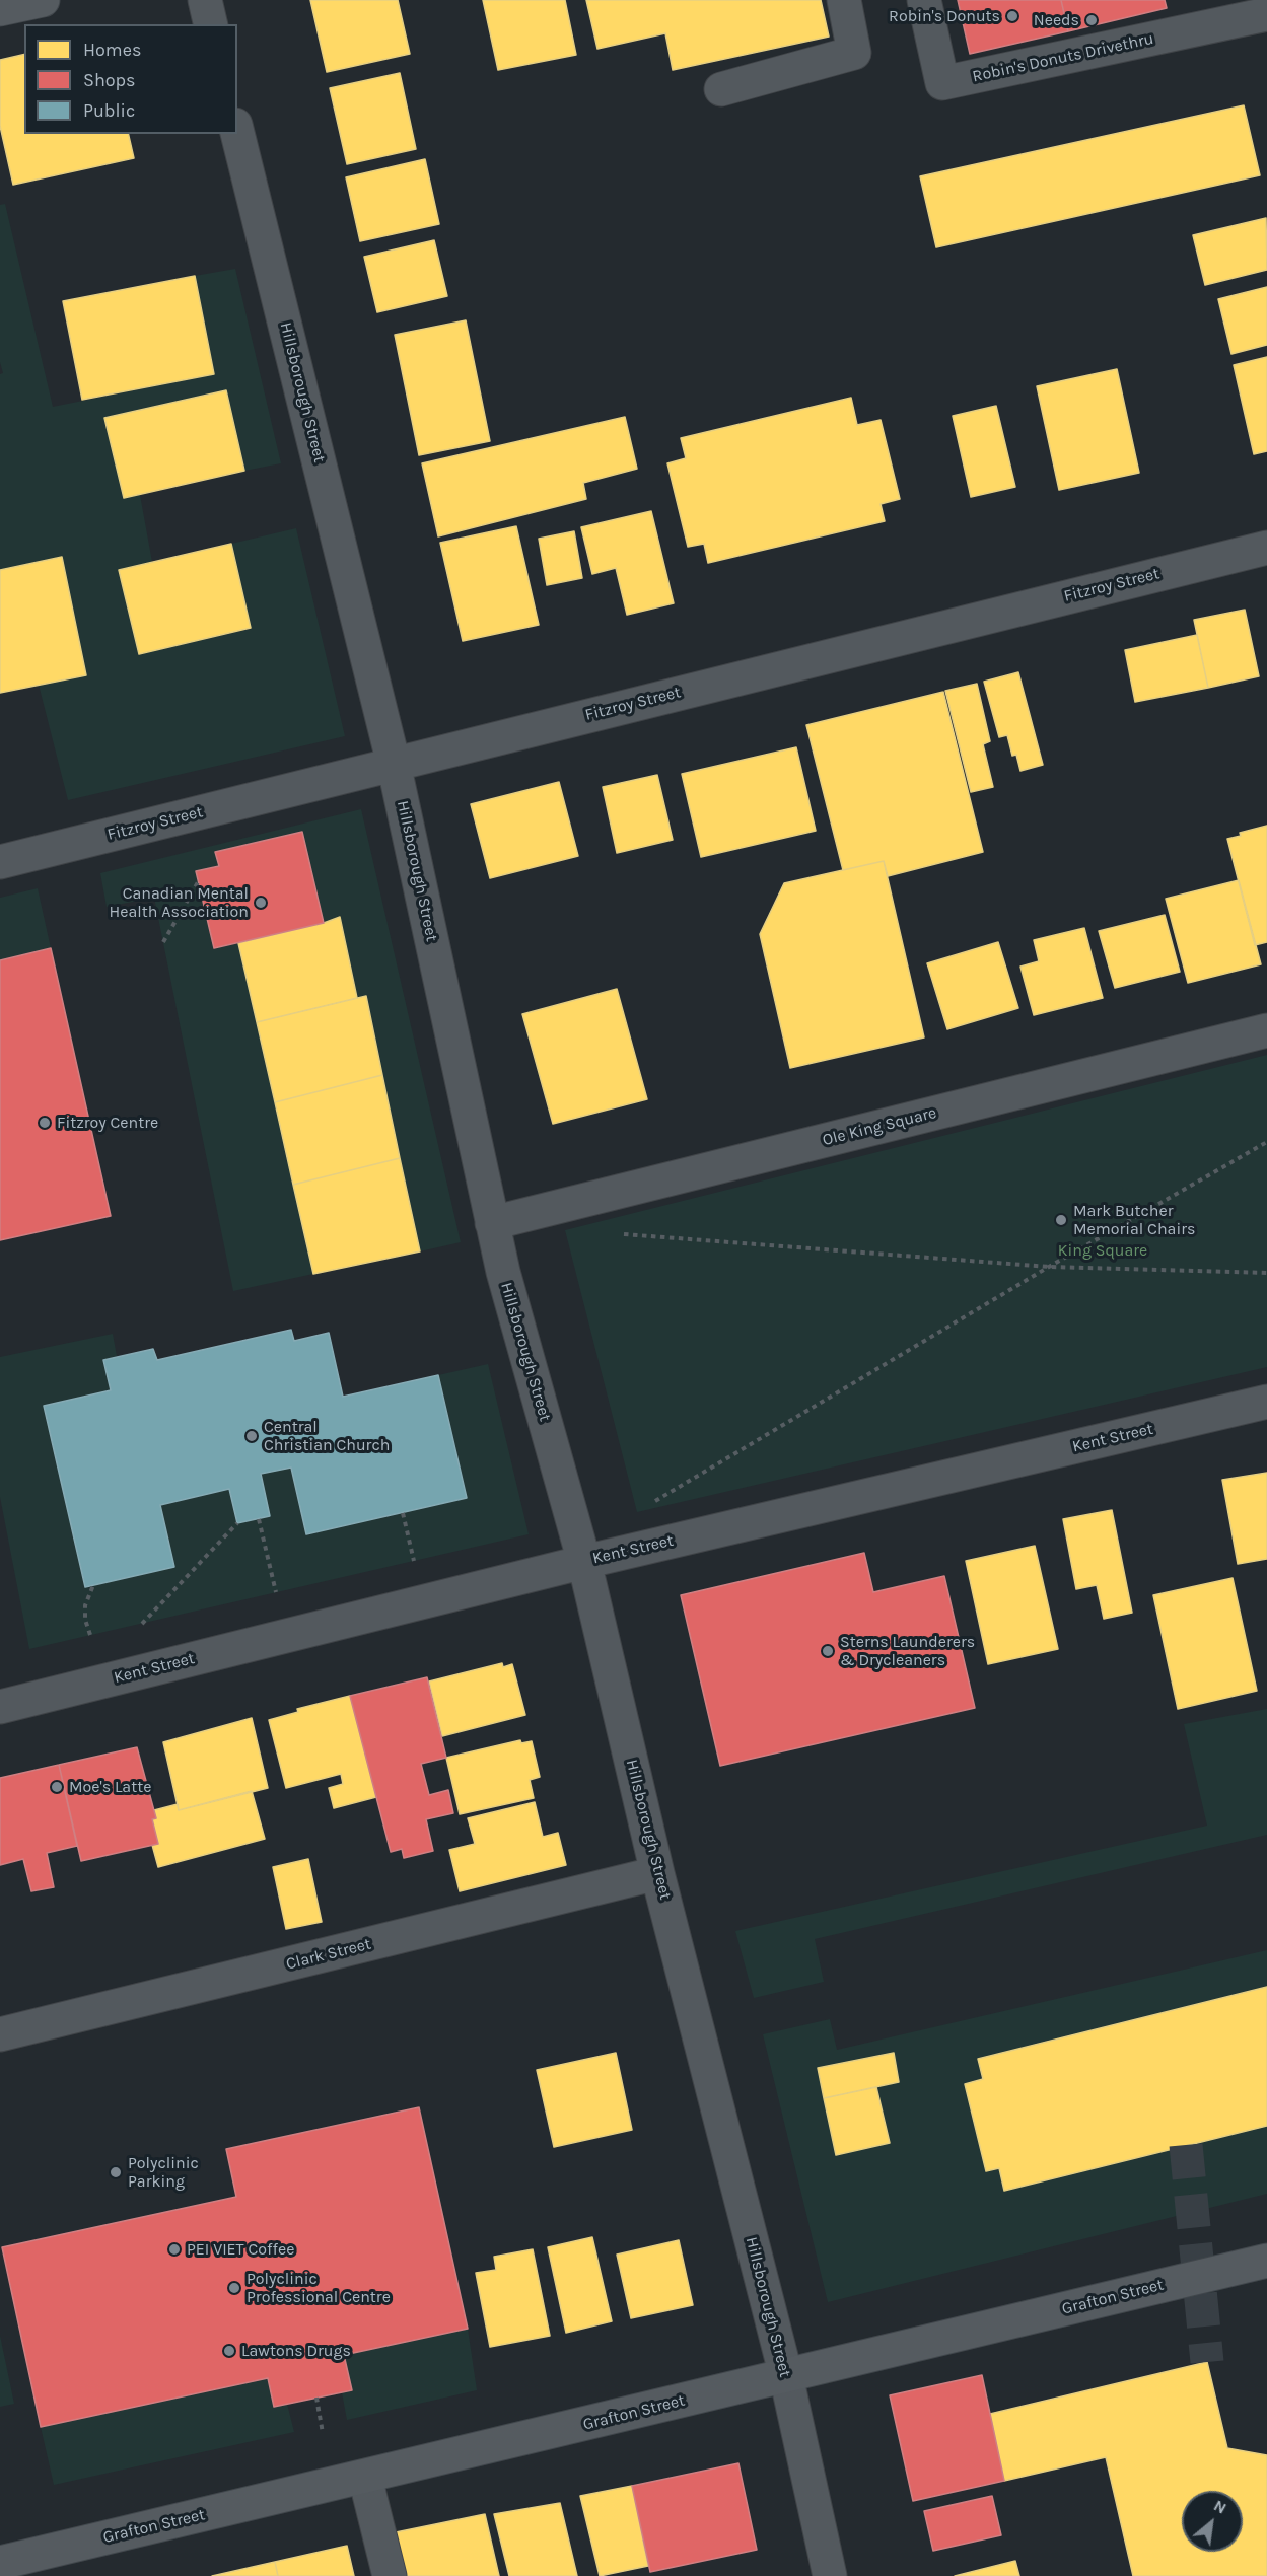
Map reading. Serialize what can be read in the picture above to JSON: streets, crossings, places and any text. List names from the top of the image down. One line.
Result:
{"streets":{"main road":["Grafton Street"],"street":["Robin's Donuts Drivethru","Hillsborough Street","Fitzroy Street","Ole King Square","Kent Street","Clark Street"]},"crossings":[["Hillsborough Street","Fitzroy Street"],["Hillsborough Street","Ole King Square"],["Hillsborough Street","Kent Street"],["Hillsborough Street","Clark Street"],["Hillsborough Street","Grafton Street"]],"parks":["King Square"],"places":["Robin's Donuts","Needs","Canadian Mental Health Association","Fitzroy Centre","Mark Butcher Memorial Chairs","Central Christian Church","Sterns Launderers & Drycleaners","Moe's Latte","Polyclinic Parking","PEI VIET Coffee","Polyclinic Professional Centre","Lawtons Drugs"],"legend":["Homes","Shops","Public"],"north":"top right"}
